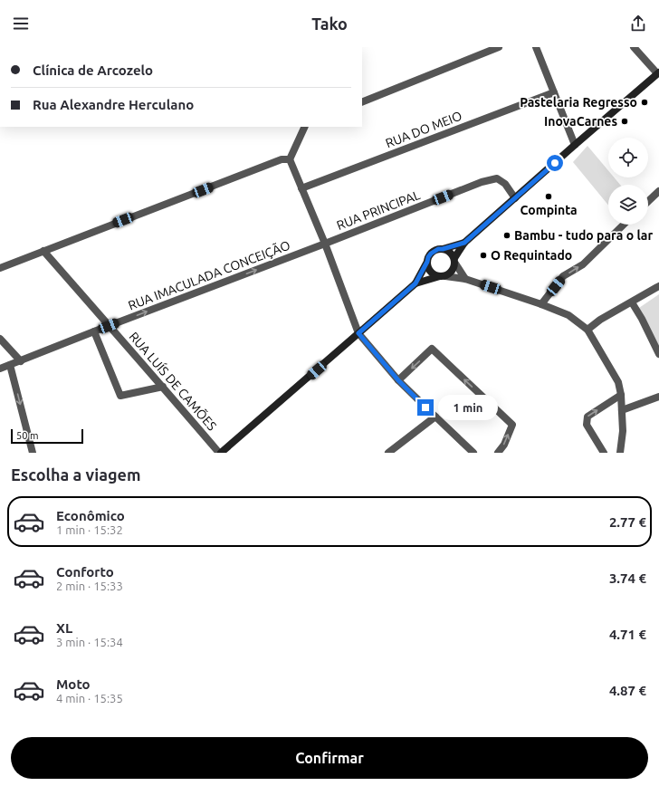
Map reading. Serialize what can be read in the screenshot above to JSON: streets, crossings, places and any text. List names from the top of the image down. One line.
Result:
{"streets":{"street":["RUA DO MEIO","RUA PRINCIPAL","RUA IMACULADA CONCEIÇÃO","RUA LUÍS DE CAMÕES"]},"crossings":[["RUA PRINCIPAL","RUA IMACULADA CONCEIÇÃO"],["RUA IMACULADA CONCEIÇÃO","RUA LUÍS DE CAMÕES"]],"one_way":["RUA IMACULADA CONCEIÇÃO"],"places":["Pastelaria Regresso","InovaCarnes","Compinta","Bambu - tudo para o lar","O Requintado"],"scale_bar":"50 m","page":{"header":"Tako","banner":["Clínica de Arcozelo","Rua Alexandre Herculano"],"bubble":"1 min","scale":"50 m","heading":"Escolha a viagem","list":[{"name":"Econômico","note":"1 min · 15:32","value":"2.77 €"},{"name":"Conforto","note":"2 min · 15:33","value":"3.74 €"},{"name":"XL","note":"3 min · 15:34","value":"4.71 €"},{"name":"Moto","note":"4 min · 15:35","value":"4.87 €"}],"buttons":"Confirmar"}}
